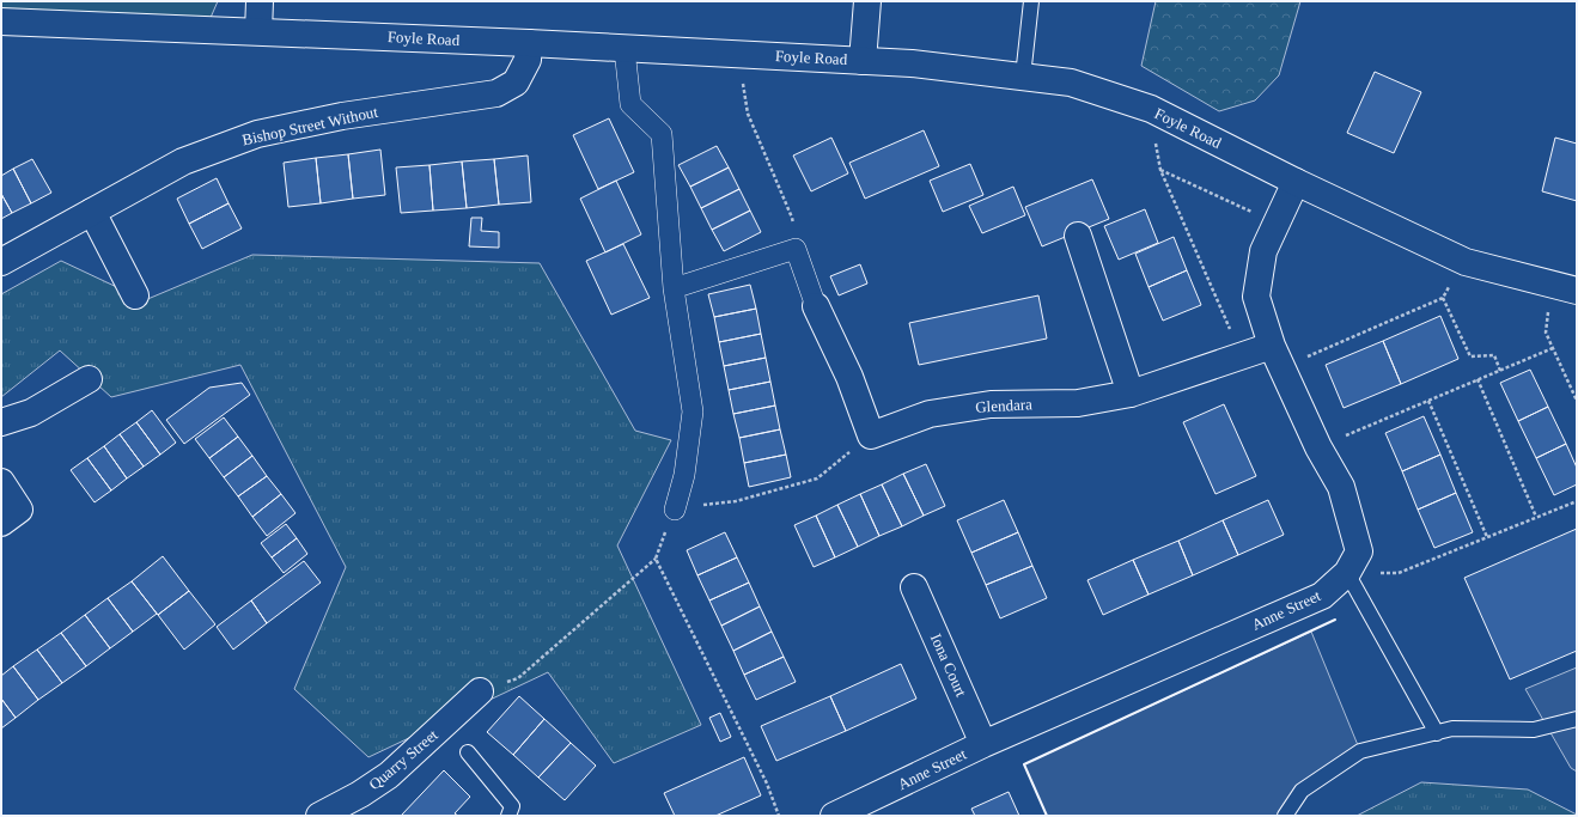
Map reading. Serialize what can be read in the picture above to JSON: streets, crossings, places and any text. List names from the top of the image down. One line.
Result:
{"streets":{"street":["Foyle Road","Bishop Street Without","Glendara","Anne Street","Iona Court","Quarry Street"]},"crossings":[["Foyle Road","Bishop Street Without"],["Foyle Road","Anne Street"],["Glendara","Anne Street"],["Anne Street","Iona Court"]]}
